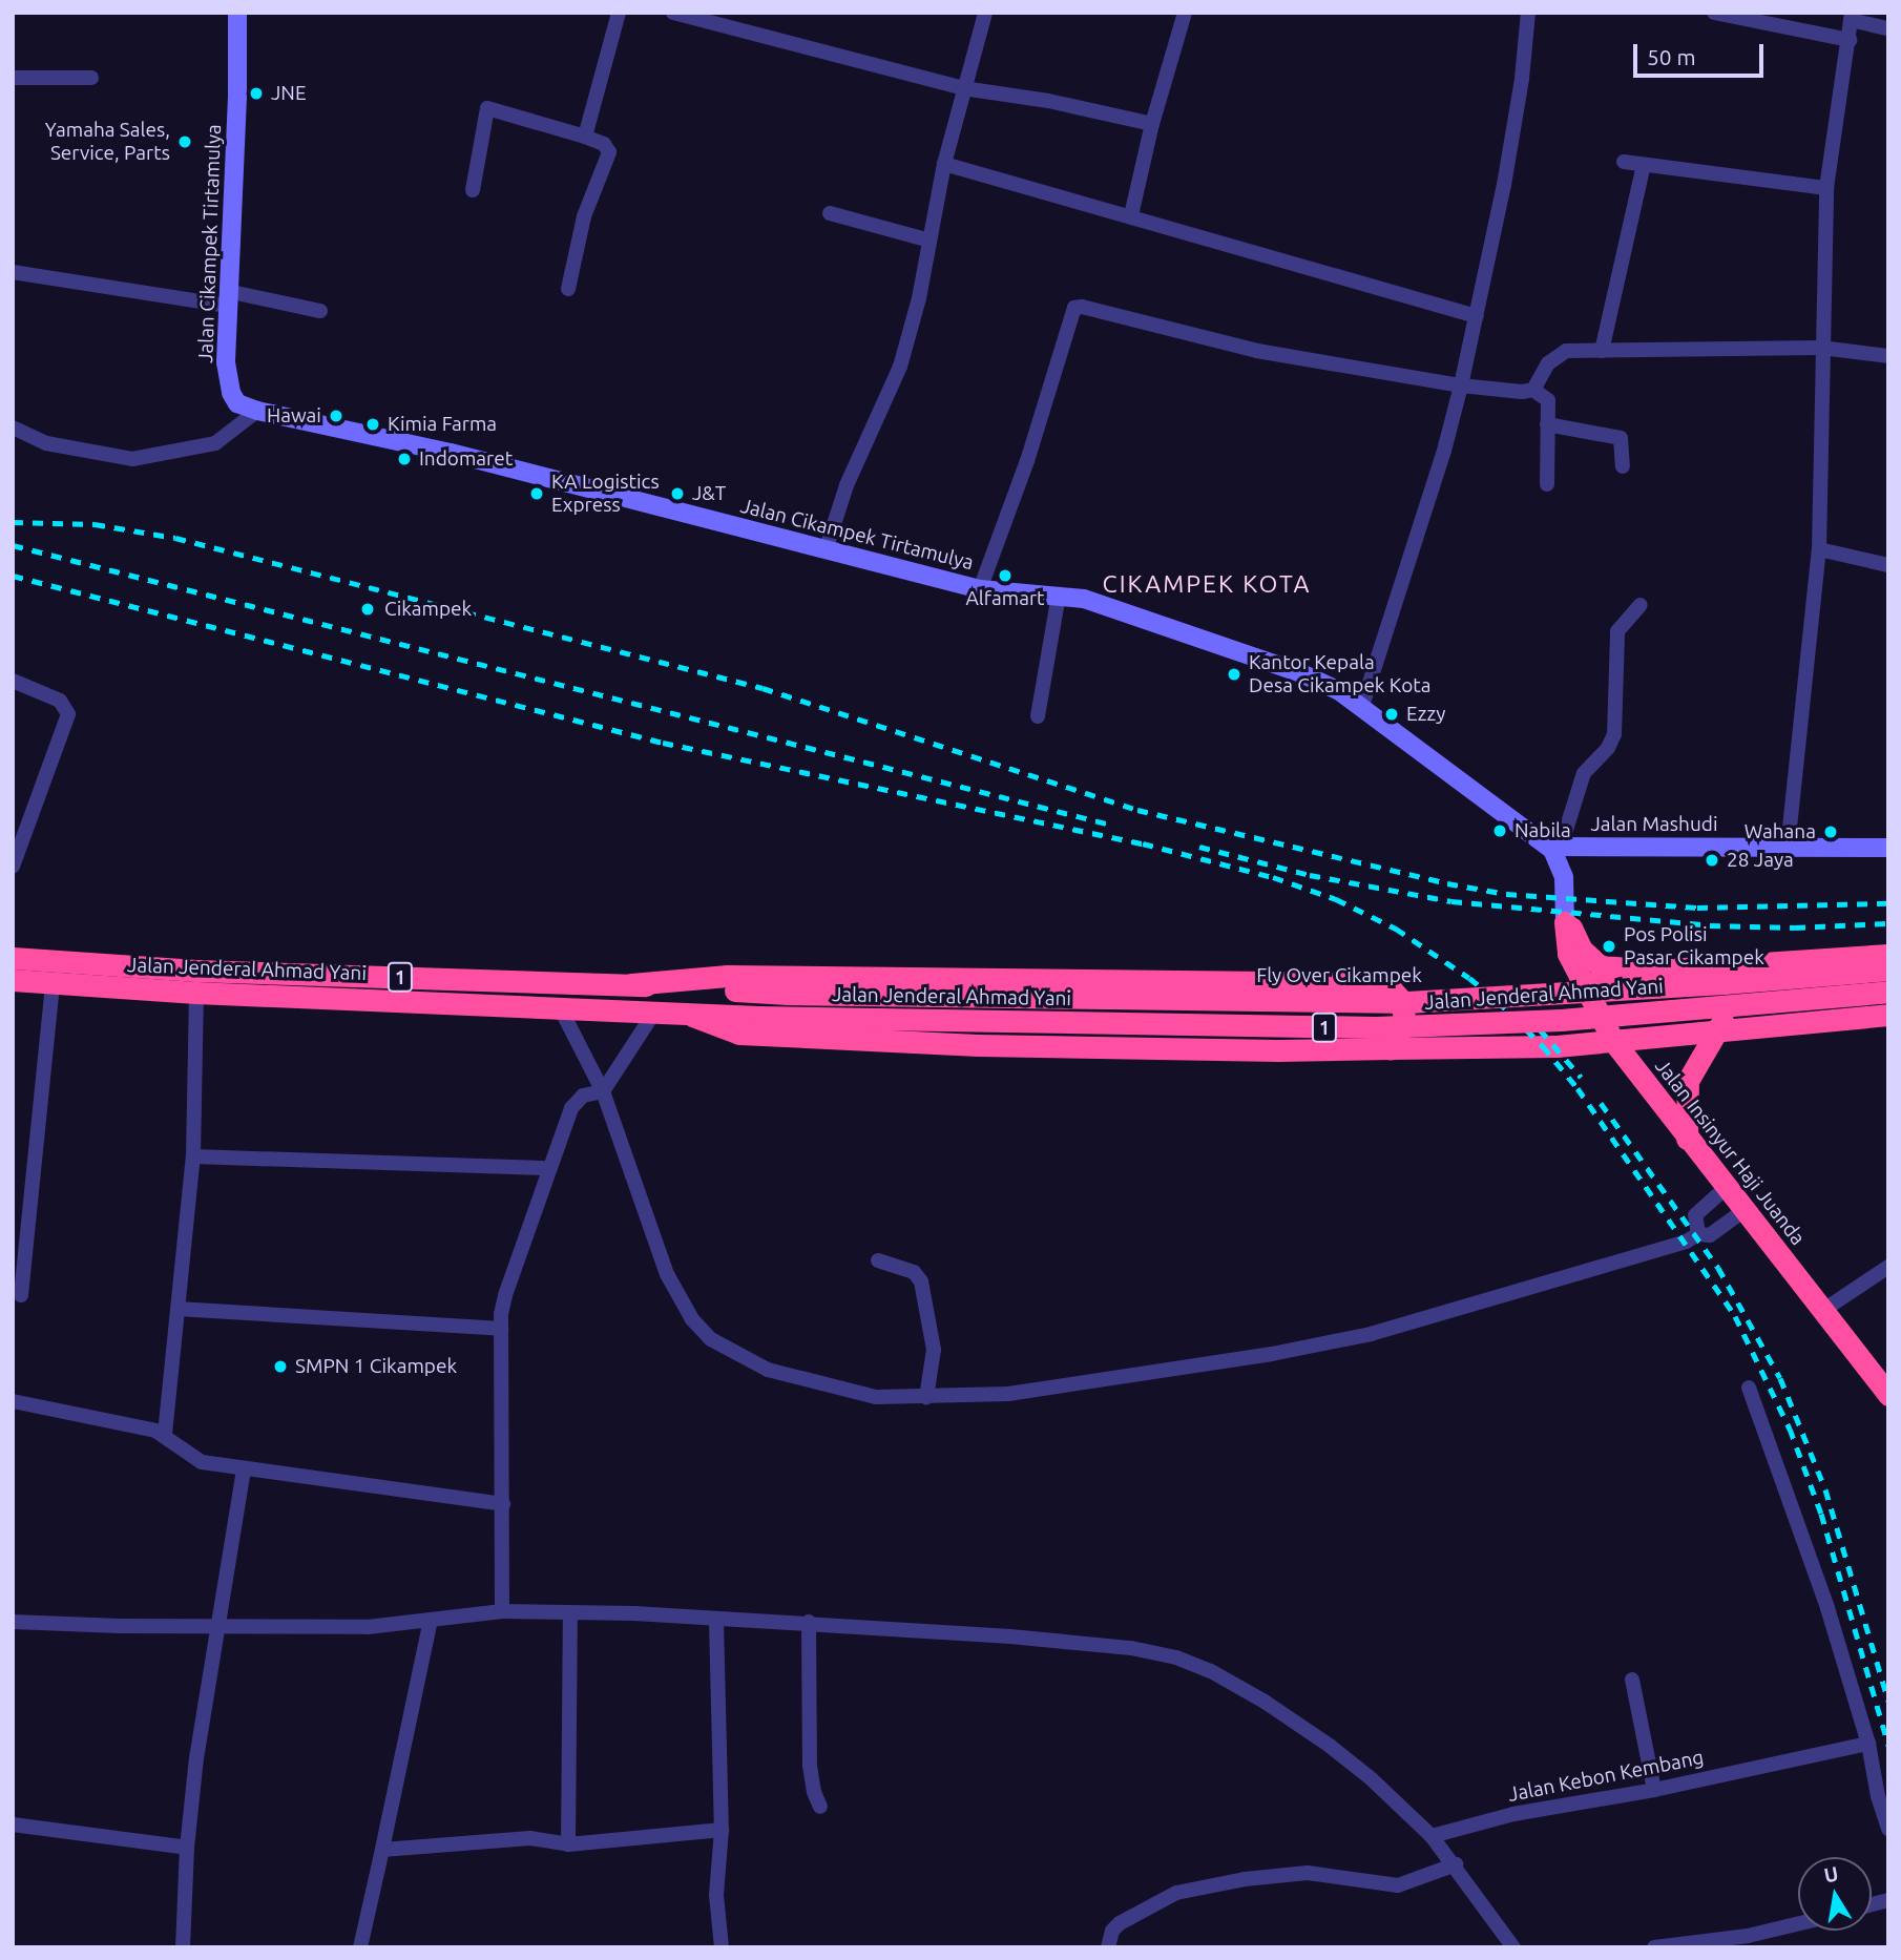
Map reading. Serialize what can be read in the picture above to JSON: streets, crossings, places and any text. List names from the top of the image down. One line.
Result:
{"streets":{"highway":["Jalan Jenderal Ahmad Yani","Fly Over Cikampek","1","Jalan Insinyur Haji Juanda"],"street":["Jalan Cikampek Tirtamulya","Jalan Mashudi","Jalan Kebon Kembang"]},"crossings":[["Jalan Cikampek Tirtamulya","Jalan Mashudi"],["Jalan Jenderal Ahmad Yani","Fly Over Cikampek"]],"districts":["CIKAMPEK KOTA"],"places":["JNE","Yamaha Sales, Service, Parts","Hawai","Kimia Farma","Indomaret","KA Logistics Express","J&T","Alfamart","Cikampek","Kantor Kepala Desa Cikampek Kota","Ezzy","Nabila","Wahana","28 Jaya","Pos Polisi Pasar Cikampek","SMPN 1 Cikampek"],"scale_bar":"50 m","north":"top"}
